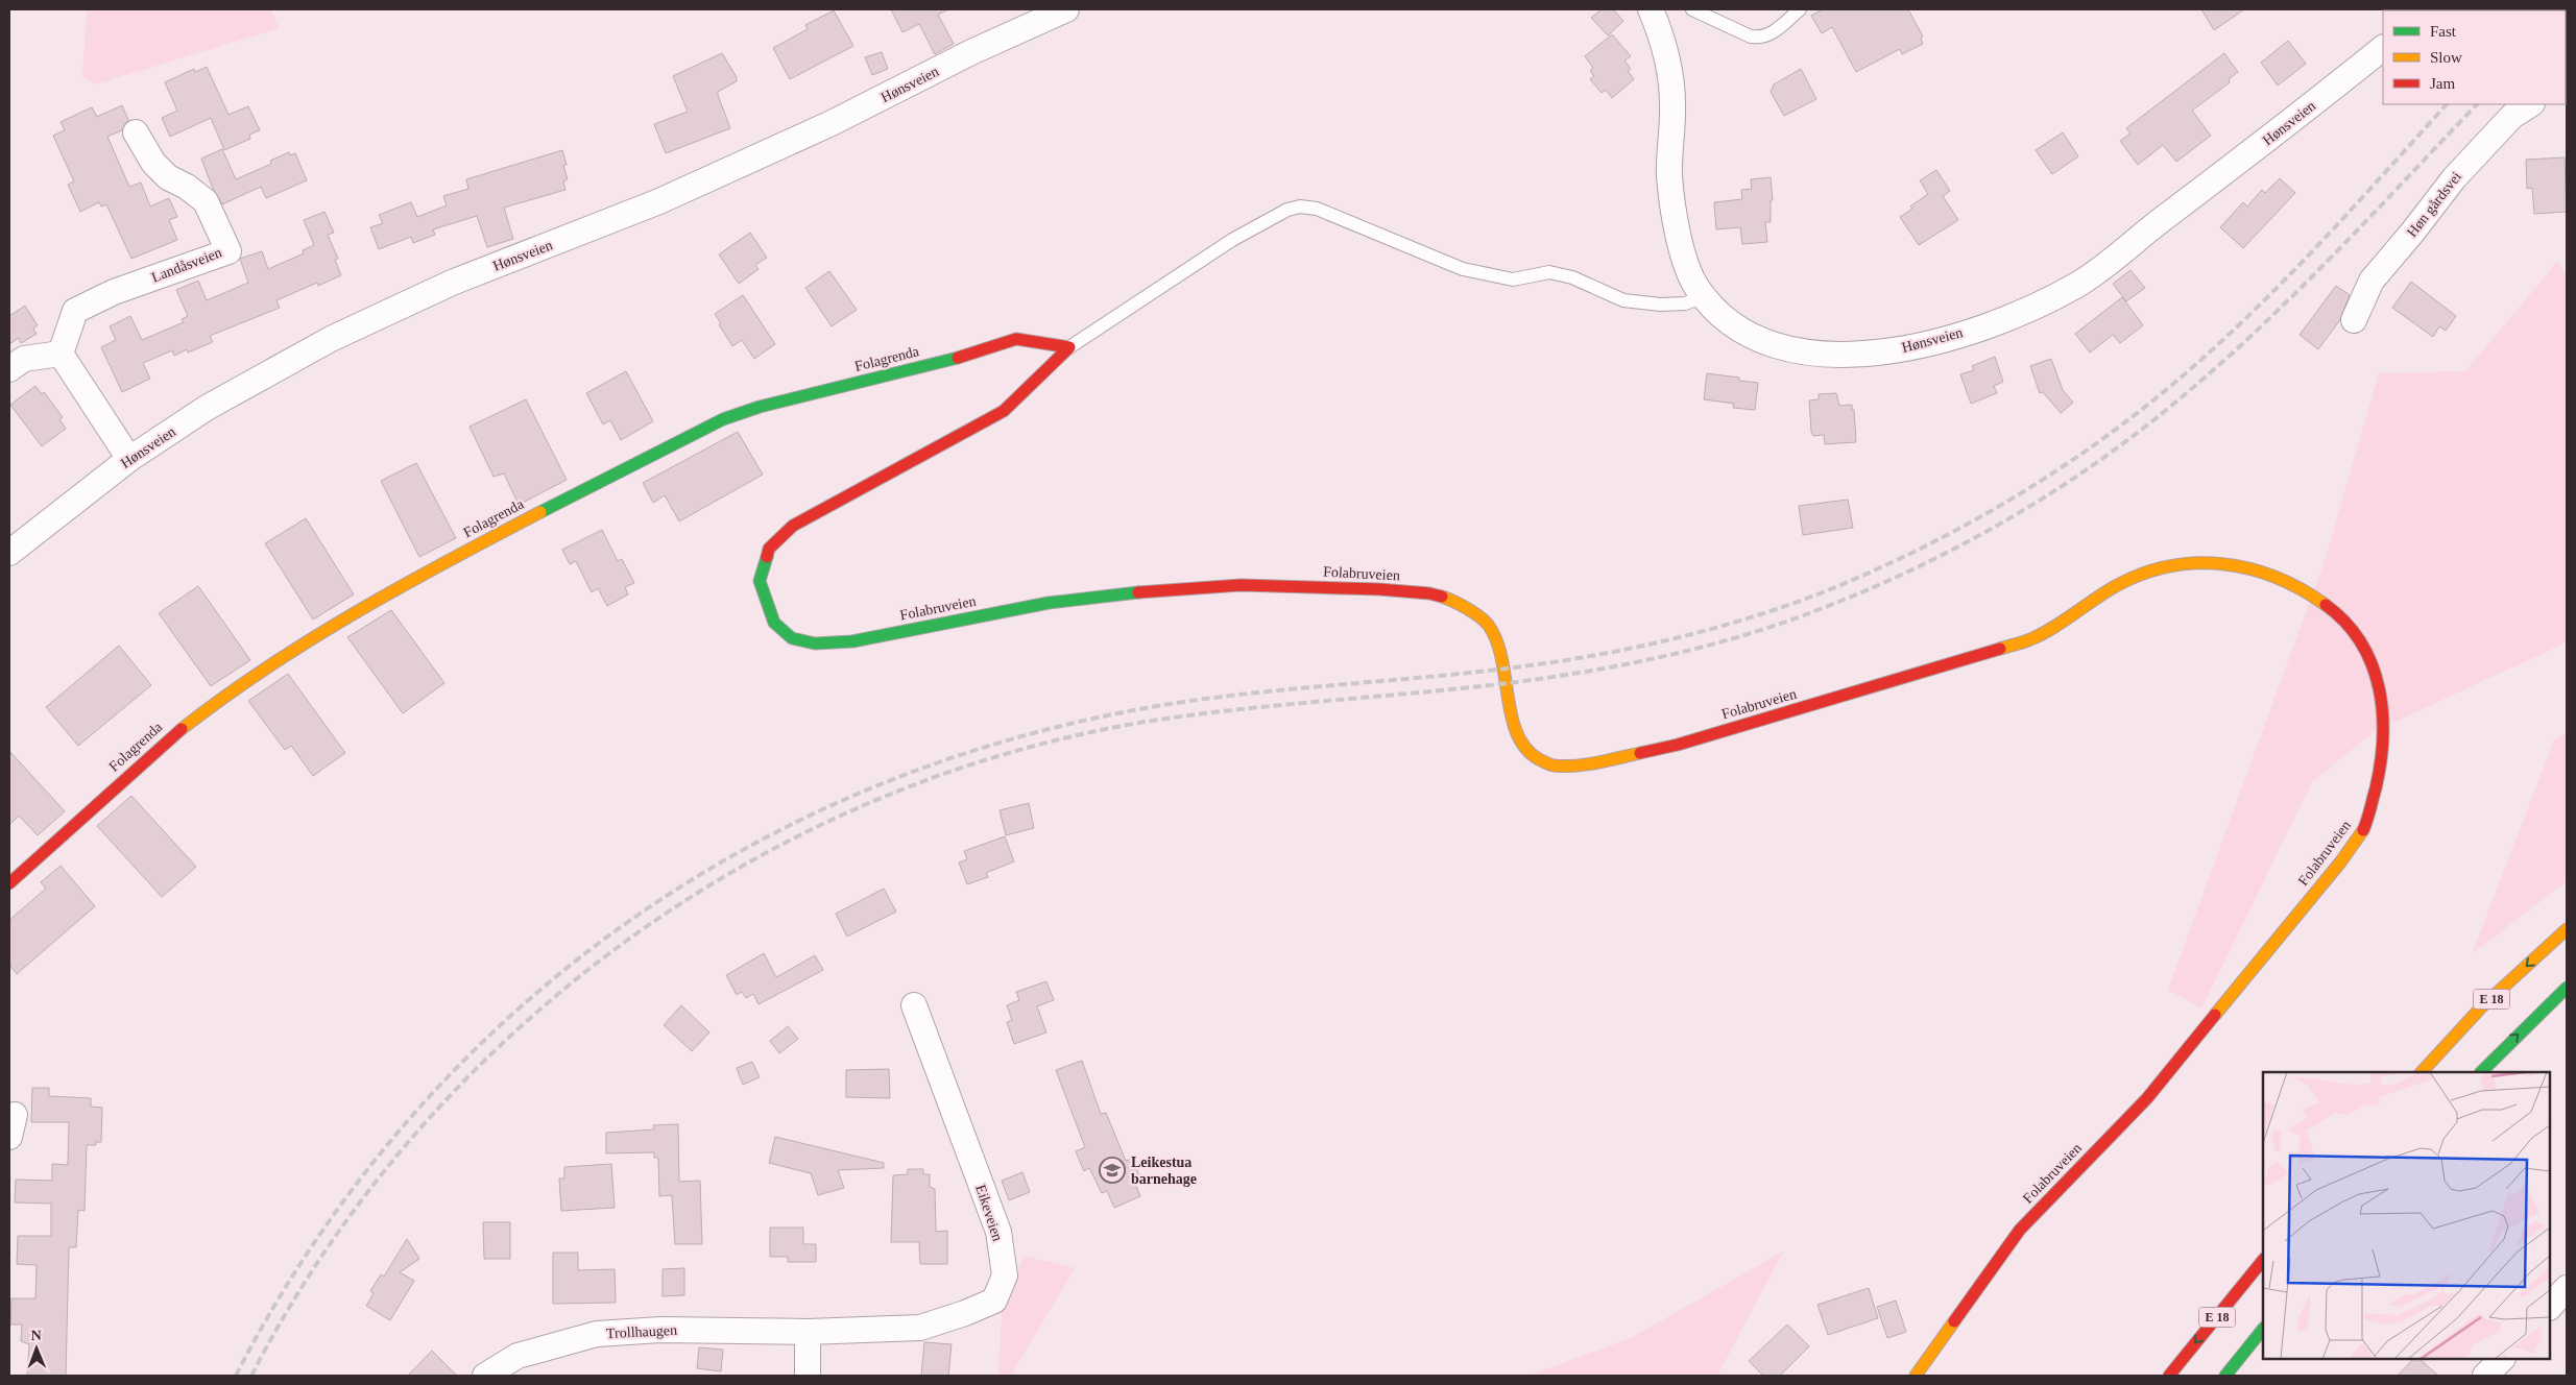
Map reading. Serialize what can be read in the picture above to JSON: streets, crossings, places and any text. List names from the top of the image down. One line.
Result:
{"streets":{"main road":["Folagrenda","Folabruveien","E 18"],"street":["Hønsveien","Høn gårdsvei","Landåsveien","Eikeveien","Trollhaugen"]},"crossings":[["Folagrenda","Folabruveien"],["Eikeveien","Trollhaugen"]],"places":{"school or university":["Leikestua barnehage"]},"legend":["Fast","Slow","Jam"],"north":"top"}
